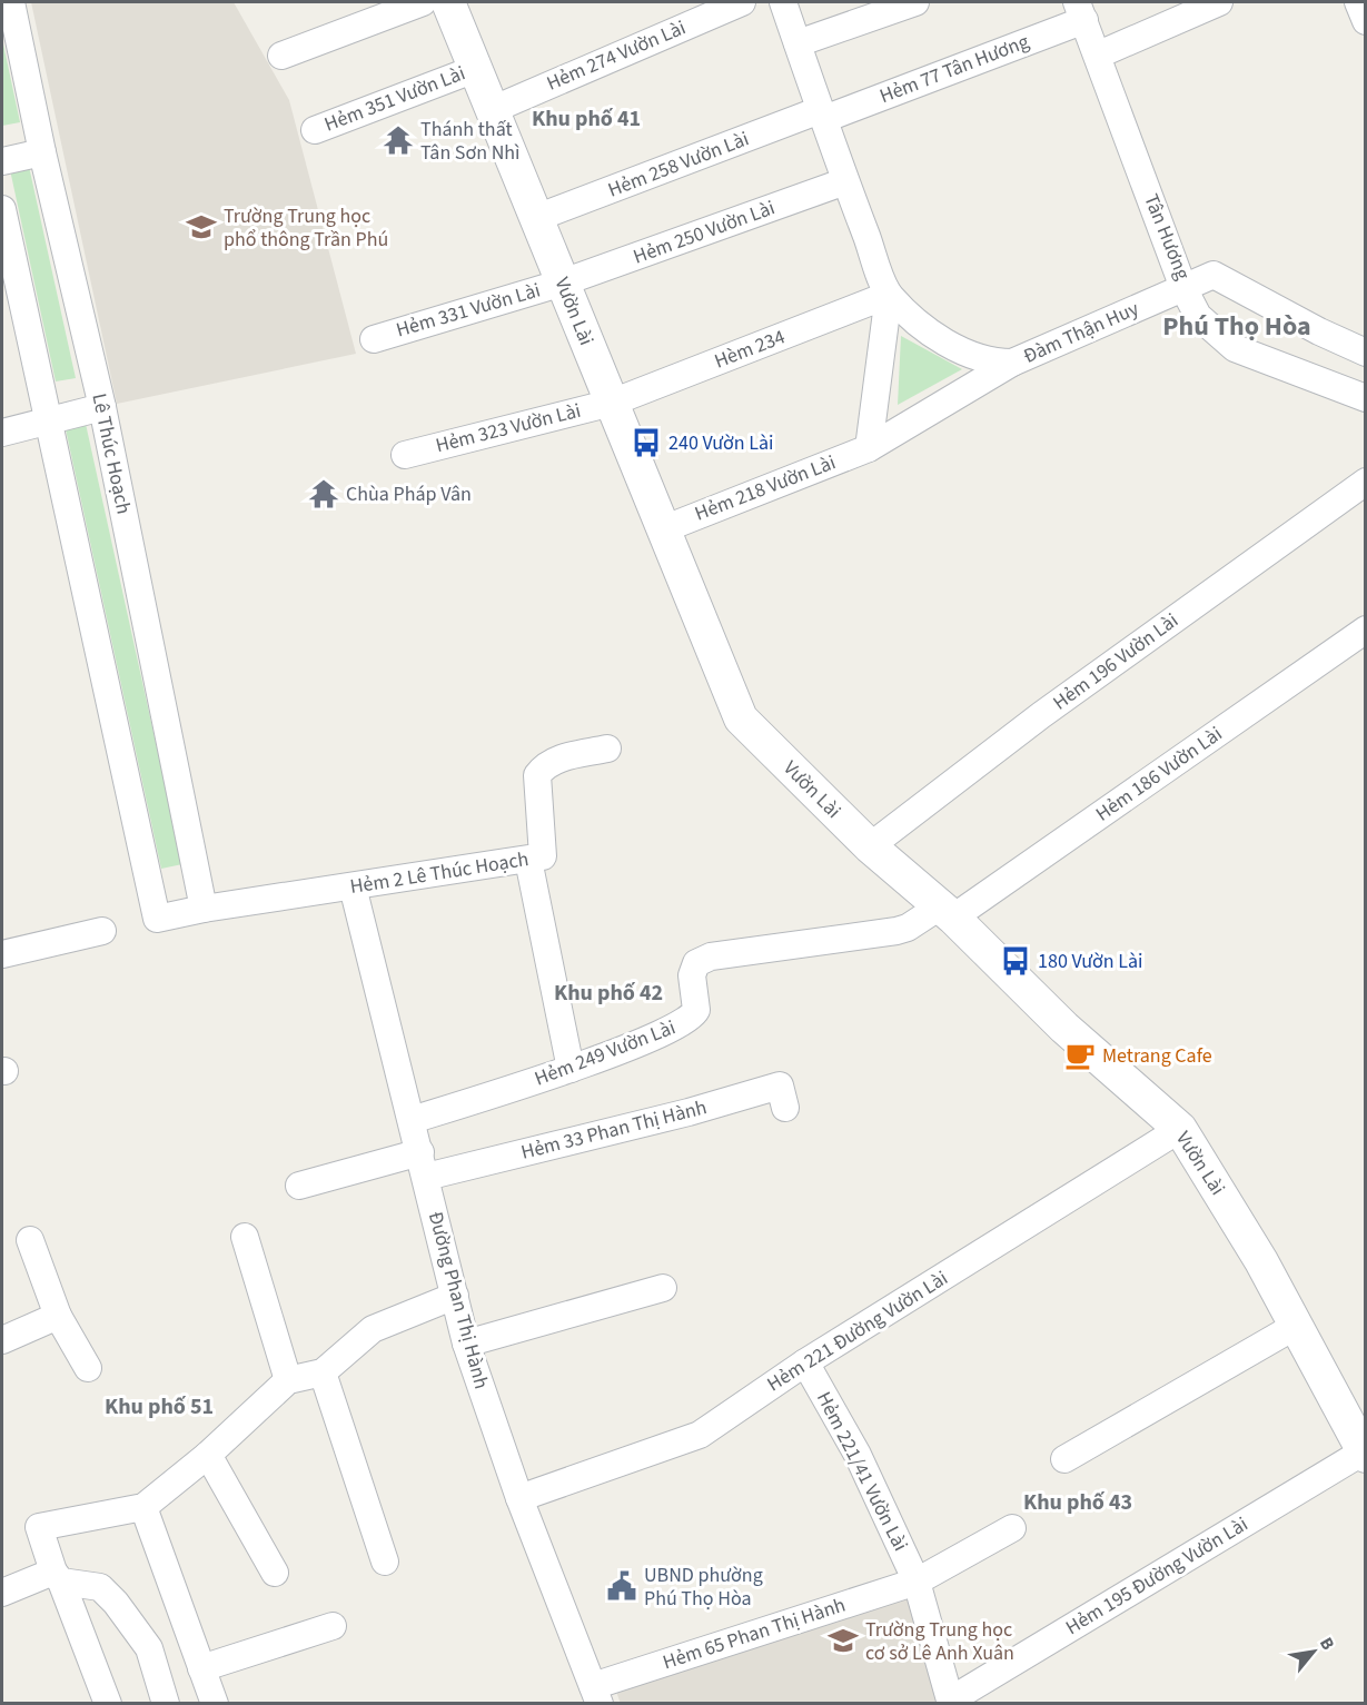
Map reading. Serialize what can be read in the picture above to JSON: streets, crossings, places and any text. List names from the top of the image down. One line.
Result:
{"streets":{"street":["Hẻm 274 Vườn Lài","Hẻm 77 Tân Hương","Hẻm 351 Vườn Lài","Hẻm 258 Vườn Lài","Hẻm 250 Vườn Lài","Tân Hương","Hẻm 331 Vườn Lài","Vườn Lài","Đàm Thận Huy","Hèm 234","Hẻm 323 Vườn Lài","Lê Thúc Hoạch","Hẻm 218 Vườn Lài","Hẻm 196 Vườn Lài","Hẻm 186 Vườn Lài","Hẻm 2 Lê Thúc Hoạch","Hẻm 249 Vườn Lài","Hẻm 33 Phan Thị Hành","Đường Phan Thị Hành","Hẻm 221 Đường Vườn Lài","Hẻm 221/41 Vườn Lài","Hẻm 195 Đường Vườn Lài","Hẻm 65 Phan Thị Hành"]},"crossings":[["Hẻm 274 Vườn Lài","Vườn Lài"],["Hẻm 77 Tân Hương","Hẻm 258 Vườn Lài"],["Hẻm 77 Tân Hương","Tân Hương"],["Hẻm 77 Tân Hương","Đàm Thận Huy"],["Hẻm 351 Vườn Lài","Vườn Lài"],["Hẻm 258 Vườn Lài","Vườn Lài"],["Hẻm 258 Vườn Lài","Đàm Thận Huy"],["Hẻm 250 Vườn Lài","Hẻm 331 Vườn Lài"],["Hẻm 250 Vườn Lài","Vườn Lài"],["Hẻm 250 Vườn Lài","Đàm Thận Huy"],["Tân Hương","Đàm Thận Huy"],["Hẻm 331 Vườn Lài","Vườn Lài"],["Vườn Lài","Hèm 234"],["Vườn Lài","Hẻm 323 Vườn Lài"],["Vườn Lài","Hẻm 218 Vườn Lài"],["Vườn Lài","Hẻm 196 Vườn Lài"],["Vườn Lài","Hẻm 186 Vườn Lài"],["Vườn Lài","Hẻm 249 Vườn Lài"],["Vườn Lài","Hẻm 221 Đường Vườn Lài"],["Vườn Lài","Hẻm 195 Đường Vườn Lài"],["Đàm Thận Huy","Hèm 234"],["Đàm Thận Huy","Hẻm 218 Vườn Lài"],["Hèm 234","Hẻm 323 Vườn Lài"],["Lê Thúc Hoạch","Hẻm 2 Lê Thúc Hoạch"],["Hẻm 186 Vườn Lài","Hẻm 249 Vườn Lài"],["Hẻm 2 Lê Thúc Hoạch","Đường Phan Thị Hành"],["Hẻm 249 Vườn Lài","Đường Phan Thị Hành"],["Hẻm 33 Phan Thị Hành","Đường Phan Thị Hành"],["Đường Phan Thị Hành","Hẻm 221 Đường Vườn Lài"],["Đường Phan Thị Hành","Hẻm 65 Phan Thị Hành"],["Hẻm 221 Đường Vườn Lài","Hẻm 221/41 Vườn Lài"],["Hẻm 221/41 Vườn Lài","Hẻm 195 Đường Vườn Lài"],["Hẻm 221/41 Vườn Lài","Hẻm 65 Phan Thị Hành"]],"districts":["Khu phố 41","Phú Thọ Hòa","Khu phố 42","Khu phố 51","Khu phố 43"],"places":{"temple":["Thánh thất Tân Sơn Nhì","Chùa Pháp Vân"],"school or university":["Trường Trung học phổ thông Trần Phú","Trường Trung học cơ sở Lê Anh Xuân"],"bus stop":["240 Vườn Lài","180 Vườn Lài"],"cafe":["Metrang Cafe"],"public building":["UBND phường Phú Thọ Hòa"]},"north":"top right"}
